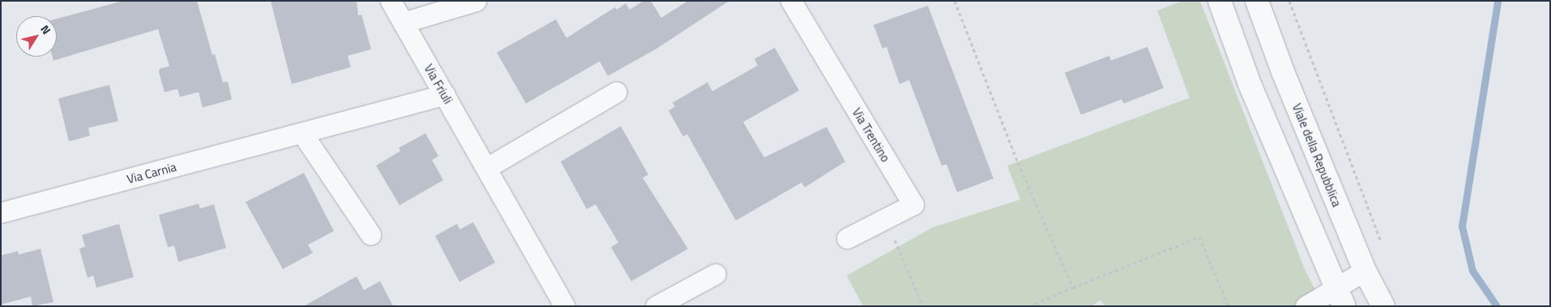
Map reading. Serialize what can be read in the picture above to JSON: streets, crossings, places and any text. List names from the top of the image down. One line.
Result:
{"streets":{"street":["Via Friuli","Via Trentino","Viale della Repubblica","Via Carnia"]},"crossings":[["Via Friuli","Via Carnia"]],"north":"top right"}
